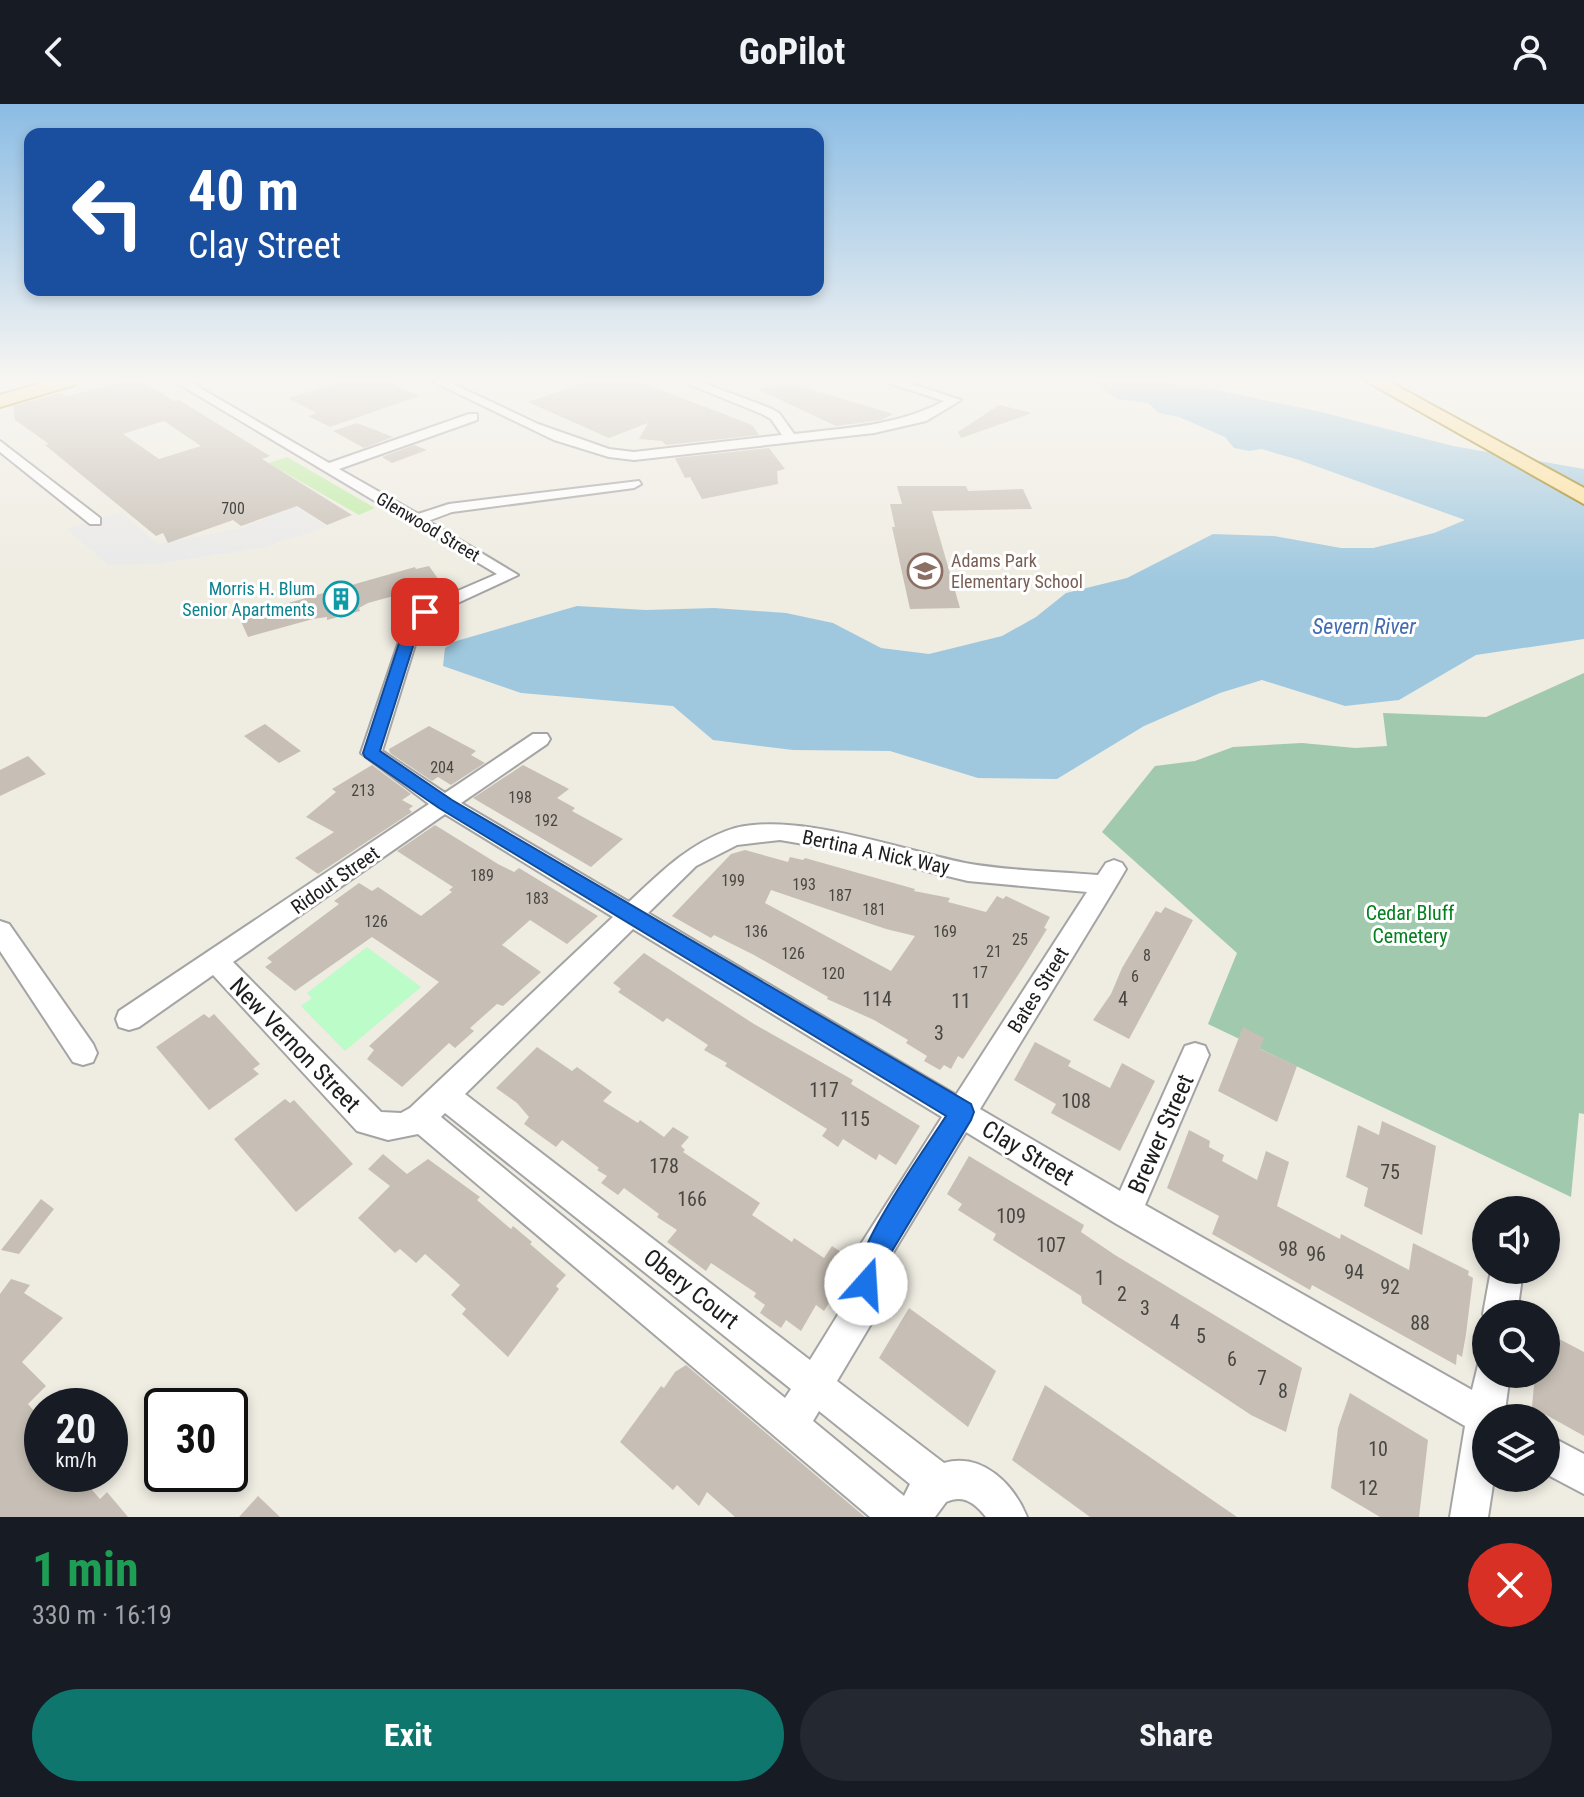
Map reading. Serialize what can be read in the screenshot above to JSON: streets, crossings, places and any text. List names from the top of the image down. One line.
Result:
{"streets":{"street":["Glenwood Street","Bertina A Nick Way","Ridout Street","Bates Street","New Vernon Street","Brewer Street","Clay Street","Obery Court"]},"crossings":[["Glenwood Street","Clay Street"],["Bertina A Nick Way","Bates Street"],["Bertina A Nick Way","New Vernon Street"],["Bertina A Nick Way","Clay Street"],["Bertina A Nick Way","Obery Court"],["Ridout Street","New Vernon Street"],["Ridout Street","Clay Street"],["Bates Street","Clay Street"],["Bates Street","Obery Court"],["New Vernon Street","Obery Court"],["Brewer Street","Clay Street"]],"water":["Severn River"],"parks":["Cedar Bluff Cemetery"],"places":{"school or university":["Adams Park Elementary School"],"building":["Morris H. Blum Senior Apartments"]},"house_numbers":["700","204","213","198","192","189","199","193","187","183","181","126","136","169","25","21","126","8","17","120","6","114","4","11","3","117","108","115","178","75","166","109","107","98","96","94","1","92","2","3","4","88","5","6","7","8","10","12"],"page":{"header":"GoPilot","turn":["40 m","Clay Street"],"speed":"20 km/h","limit":"30","heading":["1 min","330 m · 16:19"],"buttons":["Exit","Share"]}}
